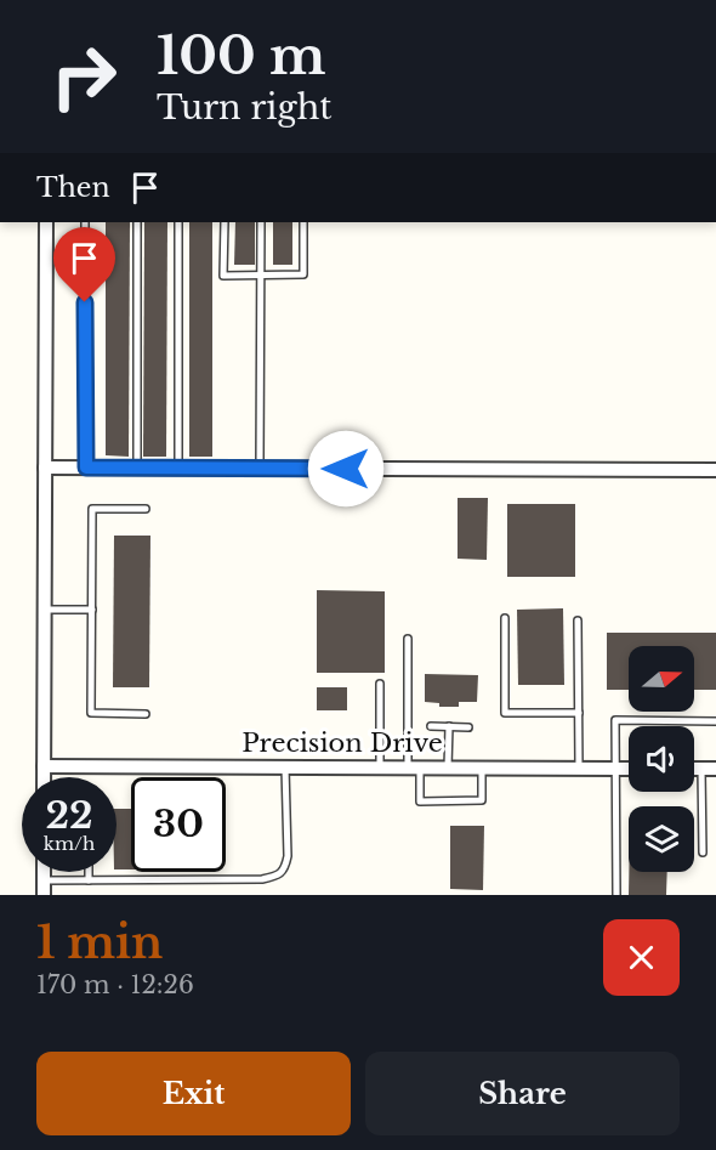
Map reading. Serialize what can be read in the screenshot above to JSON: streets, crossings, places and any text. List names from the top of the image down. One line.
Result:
{"streets":{"street":["Precision Drive"]},"north":"right","page":{"turn":["100 m","Turn right"],"then":"Then","speed":"22 km/h","limit":"30","heading":["1 min","170 m · 12:26"],"buttons":["Exit","Share"]}}
